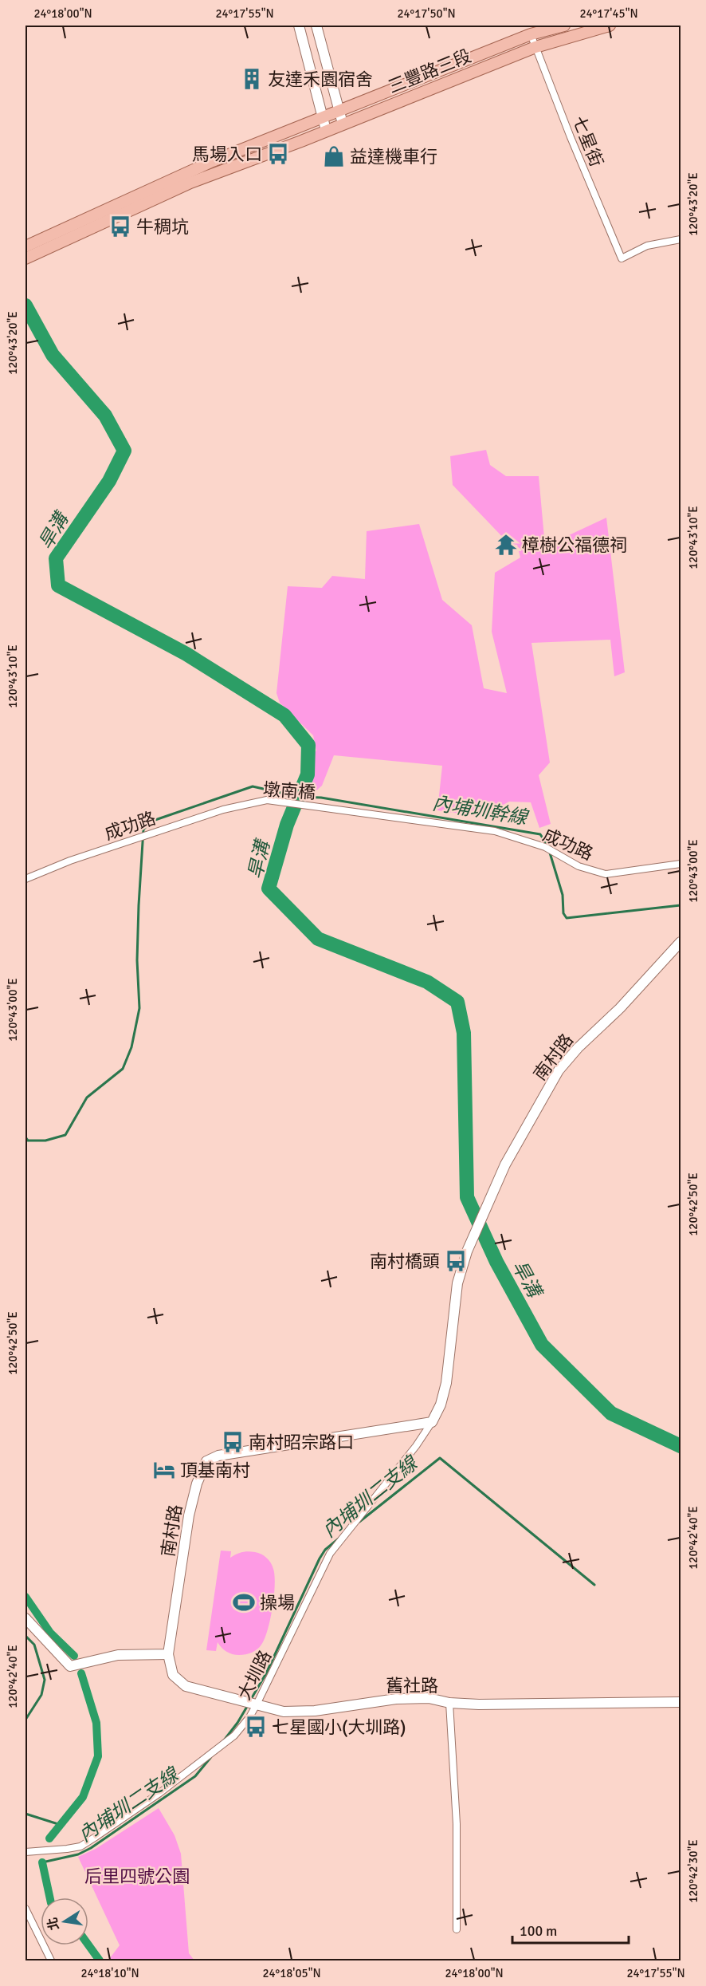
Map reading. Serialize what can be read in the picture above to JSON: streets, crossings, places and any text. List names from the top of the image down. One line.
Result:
{"streets":{"main road":["三豐路三段"],"street":["七星街","墩南橋","成功路","南村路","大圳路","舊社路"]},"crossings":[["三豐路三段","七星街"],["墩南橋","成功路"],["南村路","大圳路"],["南村路","舊社路"],["大圳路","舊社路"]],"water":["旱溝","內埔圳幹線","內埔圳二支線"],"parks":["后里四號公園"],"places":{"building":["友達禾園宿舍"],"bus stop":["馬場入口","牛稠坑","南村橋頭","南村昭宗路口","七星國小(大圳路)"],"shop":["益達機車行"],"temple":["樟樹公福德祠"],"hotel":["頂基南村"],"sports":["操場"]},"scale_bar":"100 m","north":"left","coordinates":["24°18'00\"N","24°17'55\"N","24°17'50\"N","24°17'45\"N","120°43'20\"E","120°43'10\"E","120°43'00\"E","120°42'50\"E","120°42'40\"E","120°42'30\"E","24°18'10\"N","24°18'05\"N"]}
